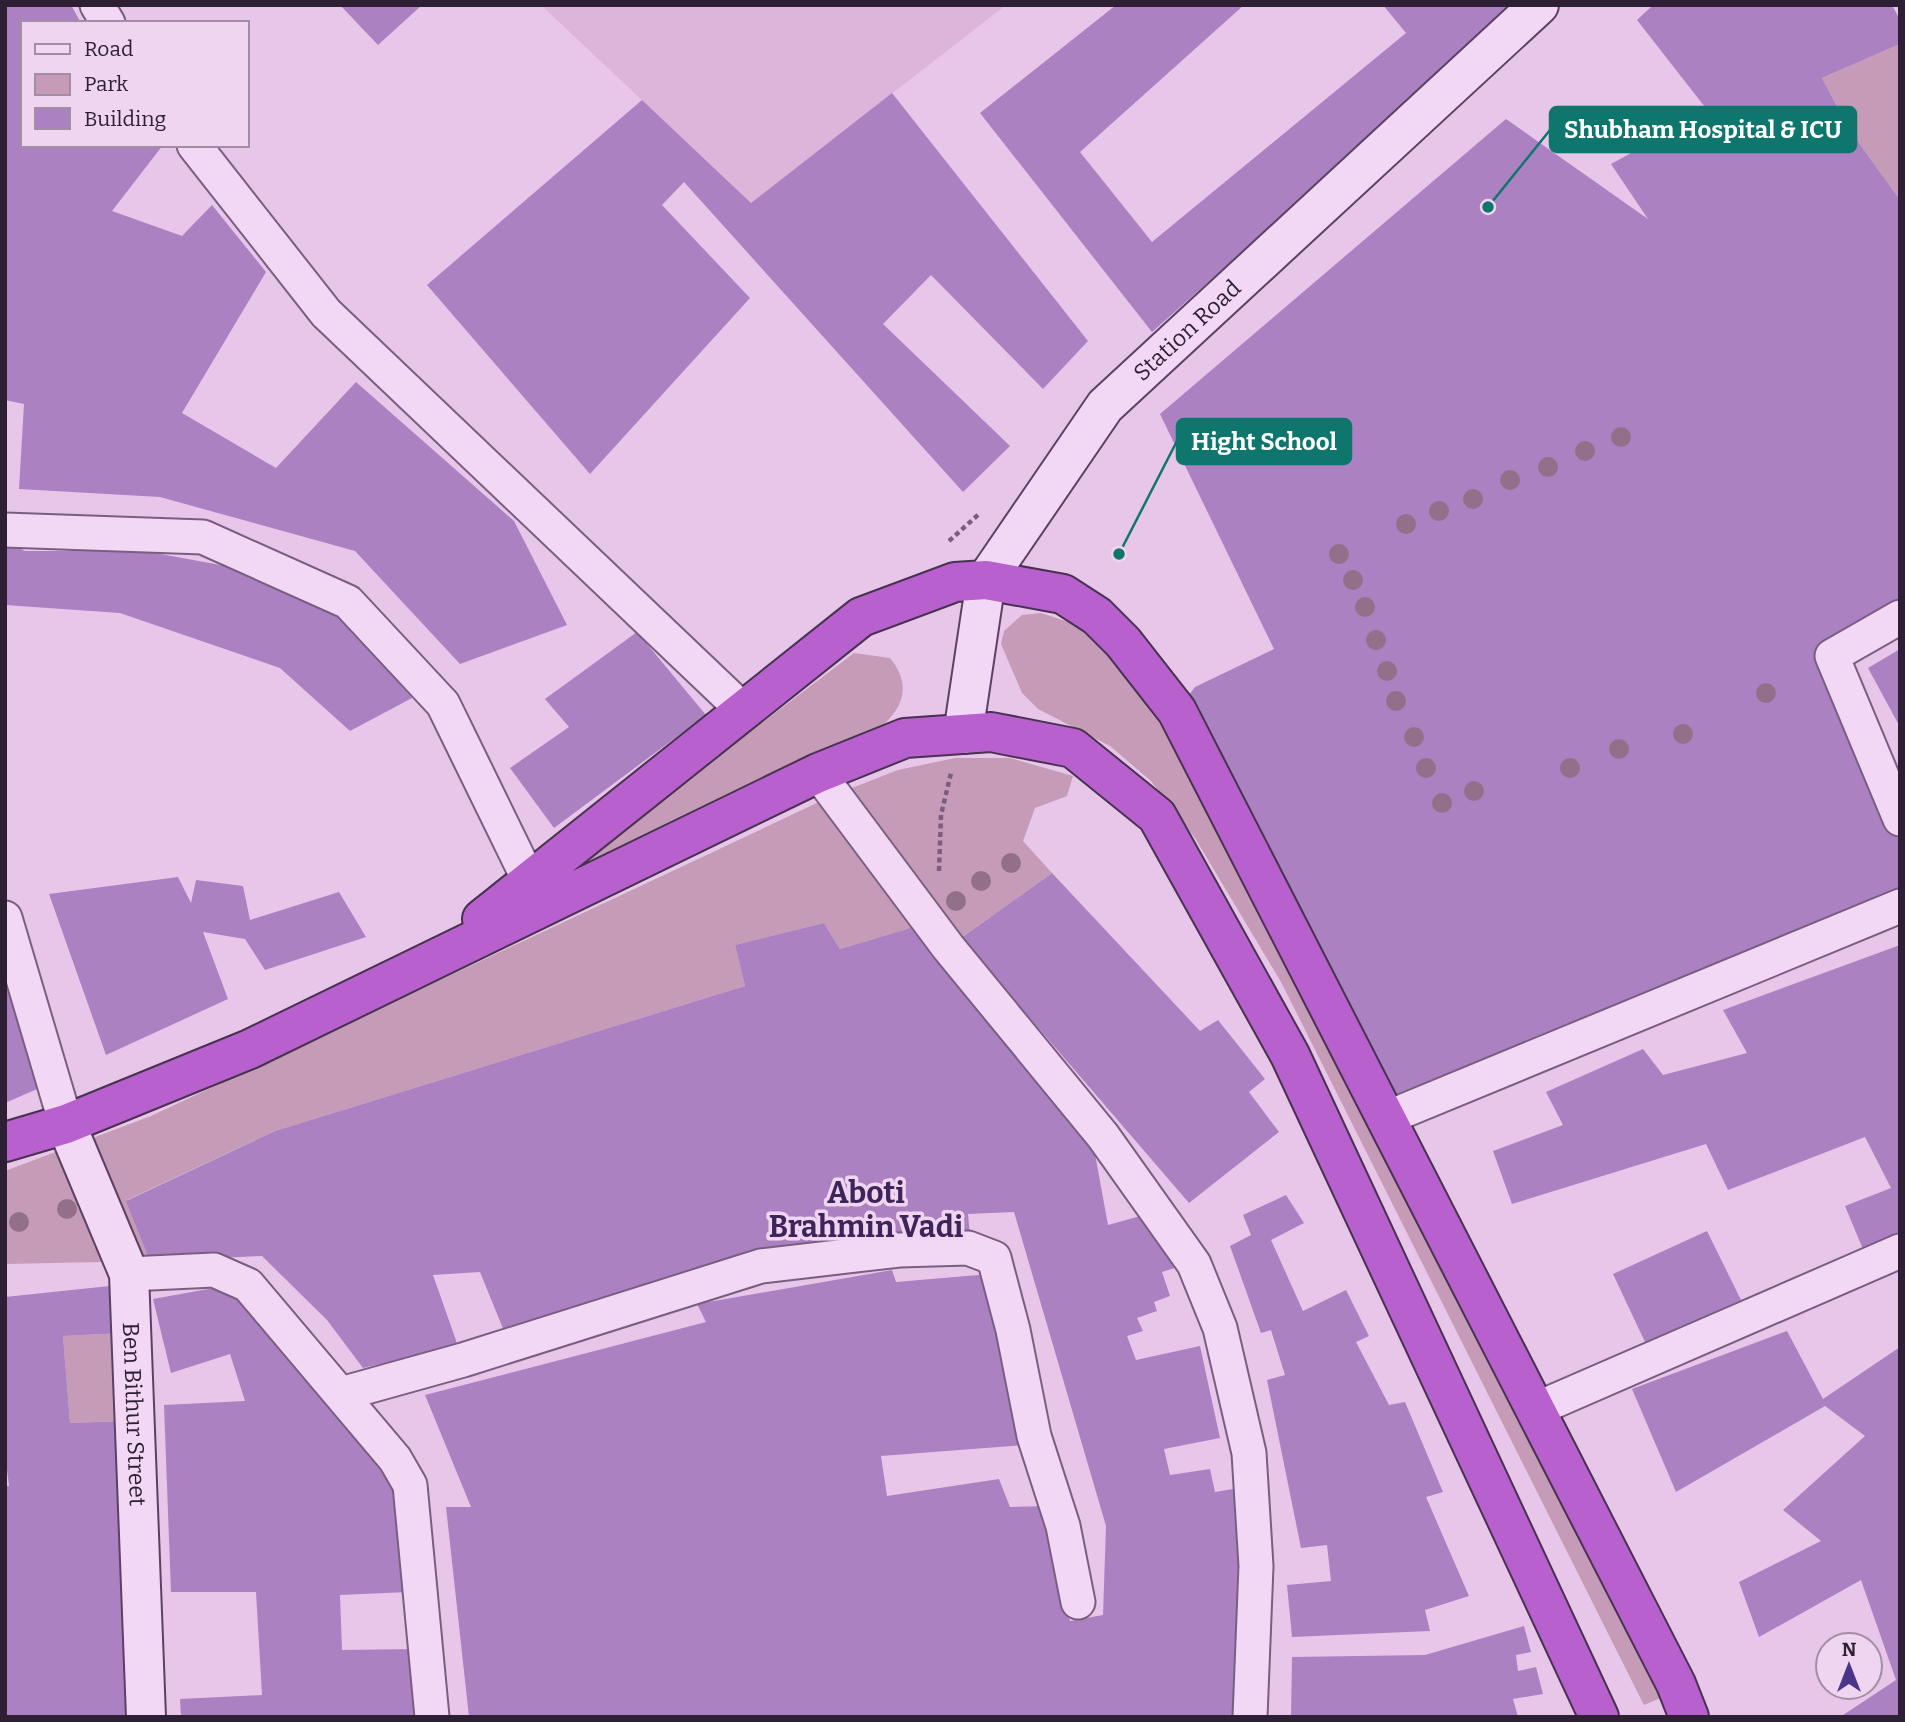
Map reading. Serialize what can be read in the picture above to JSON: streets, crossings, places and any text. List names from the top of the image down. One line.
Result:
{"streets":{"street":["Station Road","Ben Bithur Street"]},"districts":["Aboti Brahmin Vadi"],"places":["Shubham Hospital & ICU","Hight School"],"legend":["Road","Park","Building"],"north":"top"}
